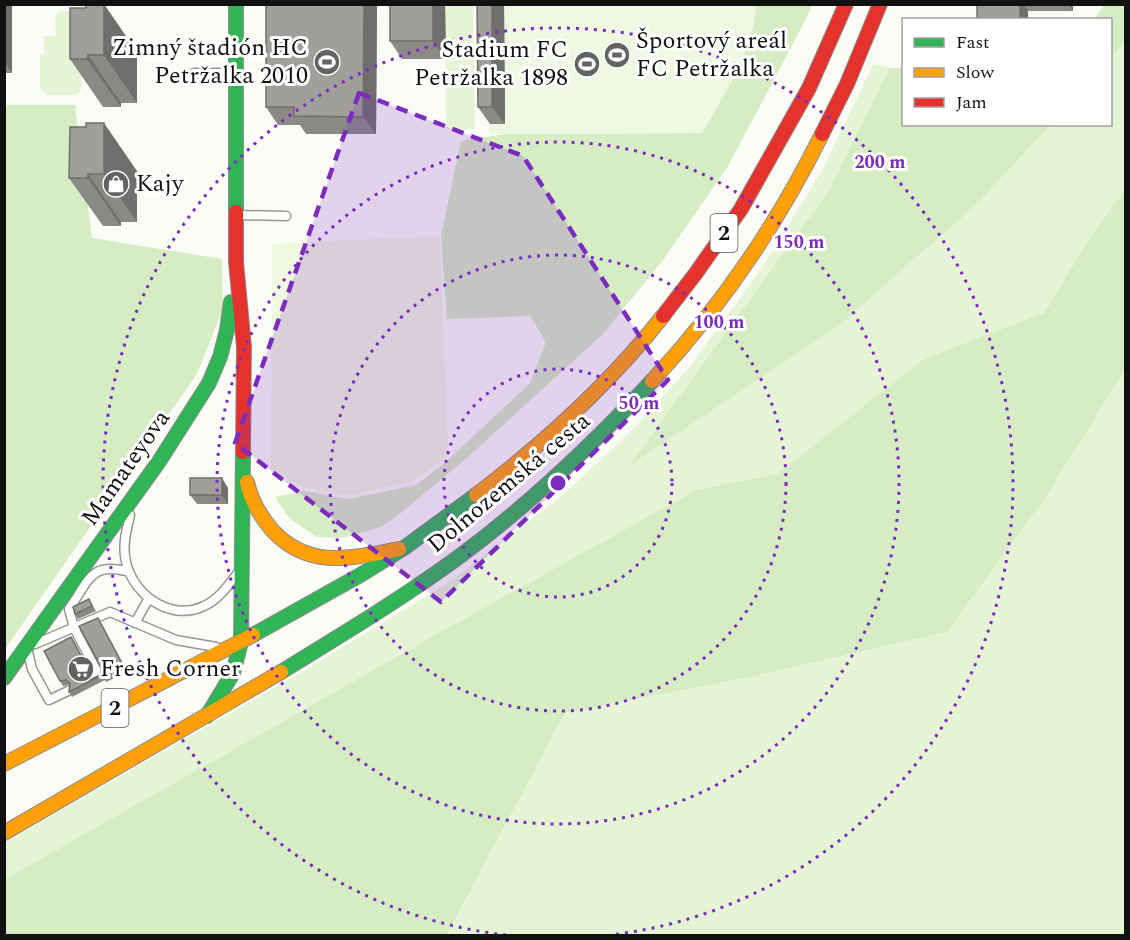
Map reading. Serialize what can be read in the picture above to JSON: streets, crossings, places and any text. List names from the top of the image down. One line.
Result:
{"streets":{"main road":["2","Mamateyova","Dolnozemská cesta"]},"crossings":[["Mamateyova","Dolnozemská cesta"]],"places":{"sports":["Športový areál FC Petržalka","Zimný štadión HC Petržalka 2010","Stadium FC Petržalka 1898"],"shop":["Kajy"],"supermarket":["Fresh Corner"]},"legend":["Fast","Slow","Jam"],"rings":["200 m","150 m","100 m","50 m"]}
